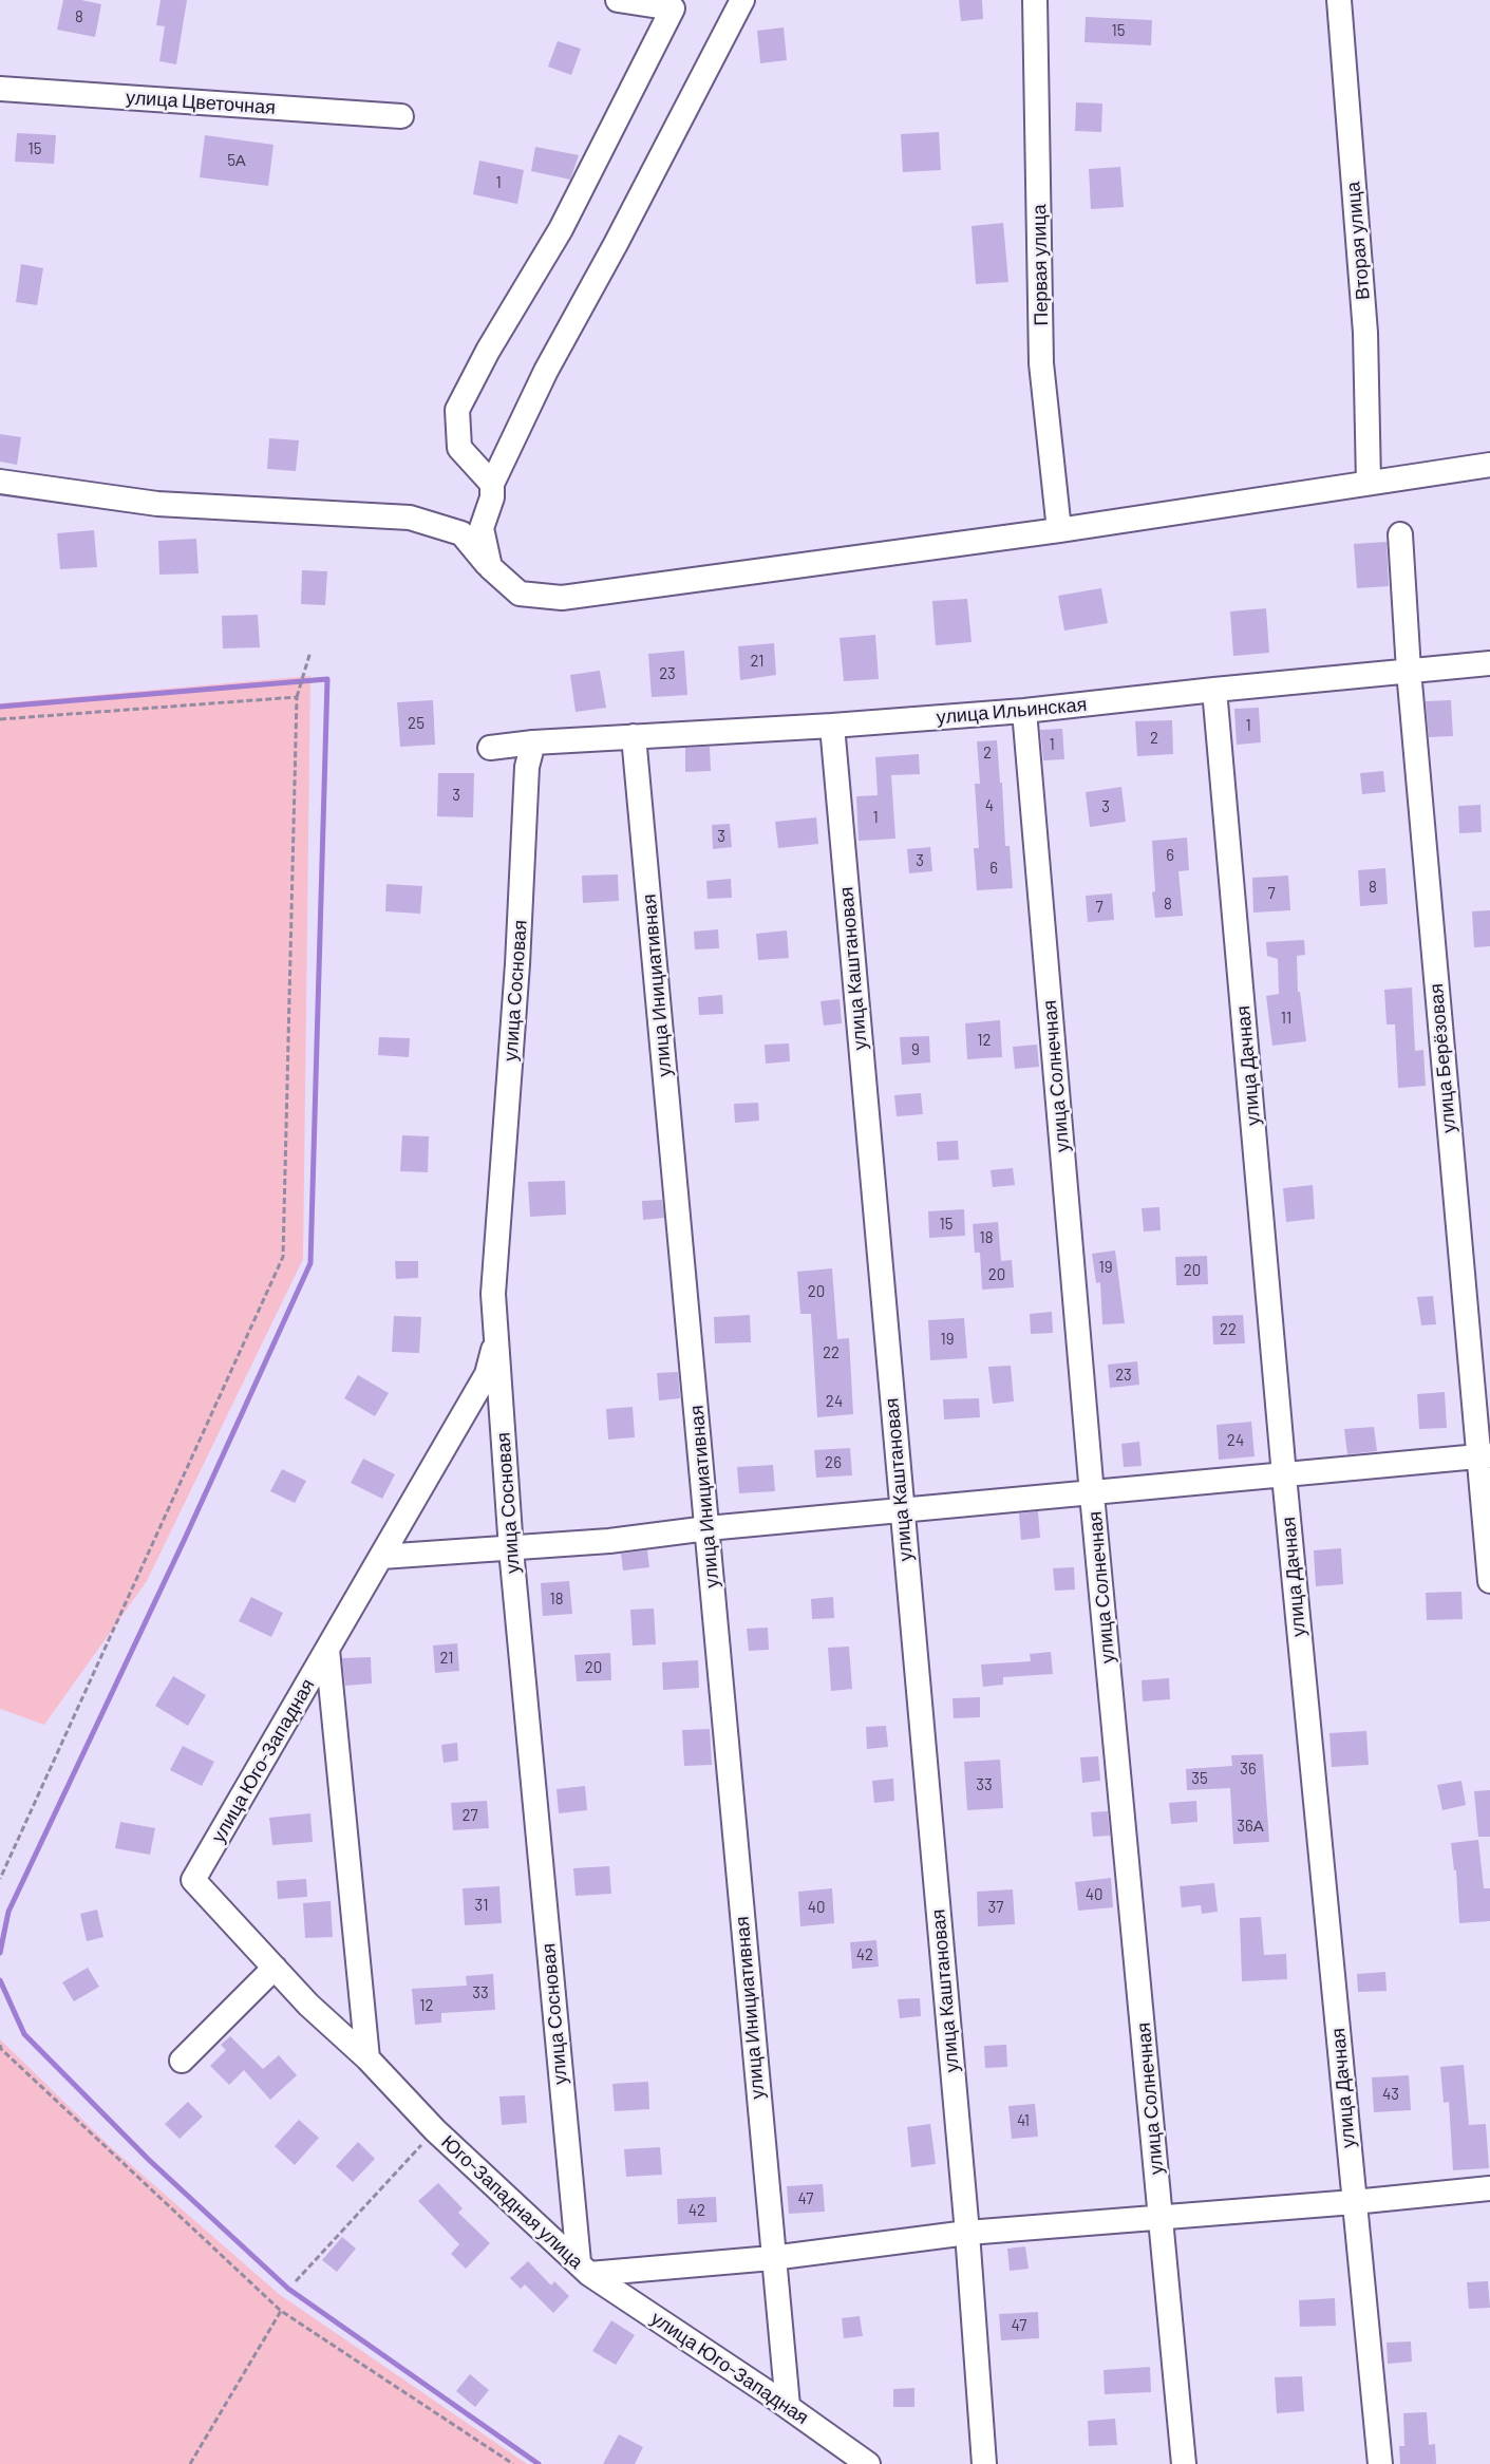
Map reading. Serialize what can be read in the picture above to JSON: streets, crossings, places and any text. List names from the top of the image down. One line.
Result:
{"streets":{"street":["улица Цветочная","Вторая улица","Первая улица","улица Ильинская","улица Каштановая","улица Инициативная","улица Сосновая","улица Берёзовая","улица Дачная","улица Солнечная","улица Юго-Западная","Юго-Западная улица"]},"crossings":[["улица Ильинская","улица Каштановая"],["улица Ильинская","улица Инициативная"],["улица Ильинская","улица Сосновая"],["улица Ильинская","улица Берёзовая"],["улица Ильинская","улица Дачная"],["улица Ильинская","улица Солнечная"],["улица Инициативная","улица Юго-Западная"],["улица Сосновая","улица Юго-Западная"],["улица Сосновая","Юго-Западная улица"],["улица Юго-Западная","Юго-Западная улица"]],"house_numbers":["8","15","15","5А","1","21","23","25","1","2","1","2","3","4","3","1","3","6","3","6","8","7","8","7","11","12","9","15","18","19","20","20","20","22","19","22","23","24","24","26","18","21","20","36","35","33","27","36А","40","31","40","37","42","33","12","43","41","47","42","47"]}
